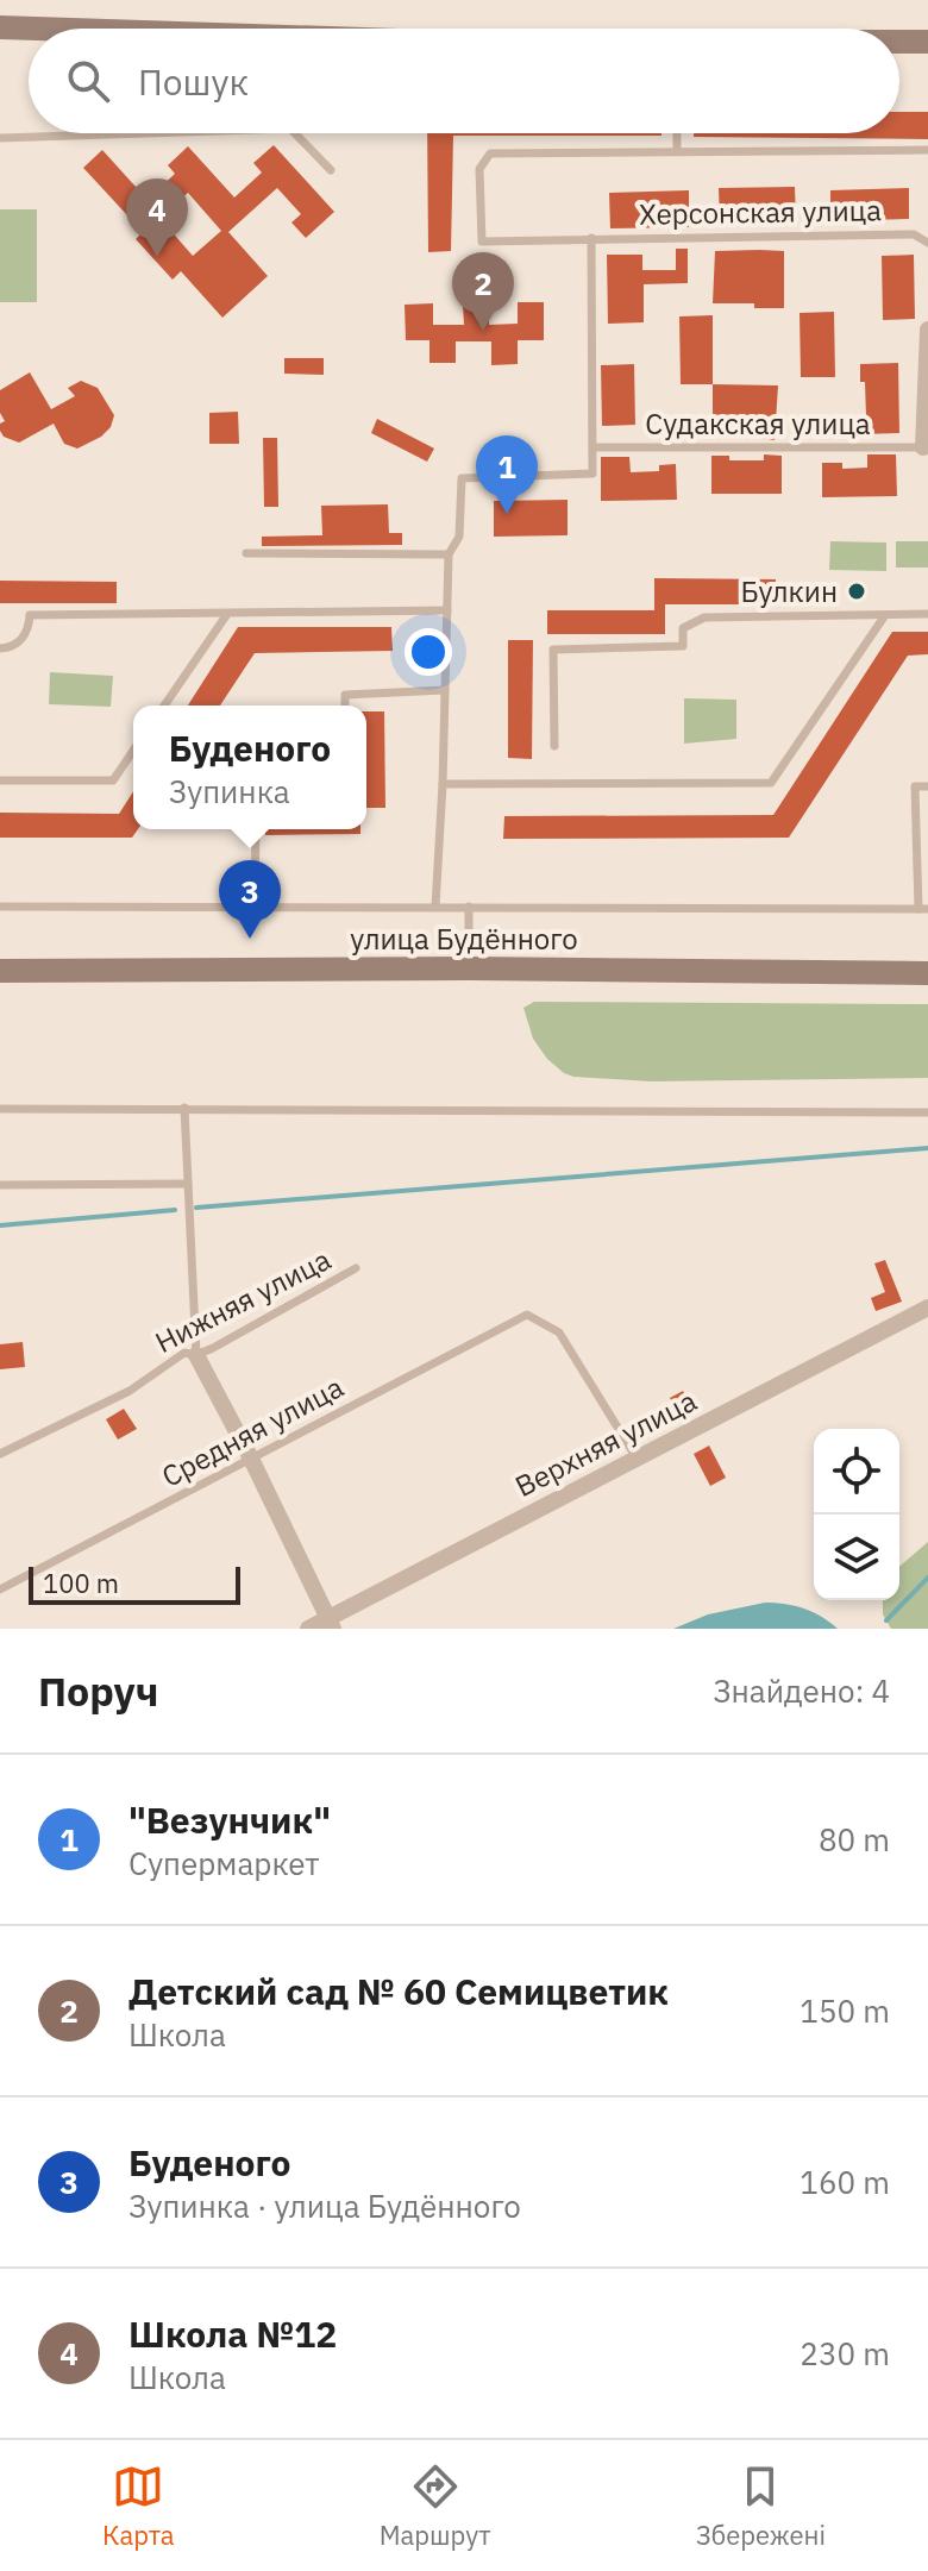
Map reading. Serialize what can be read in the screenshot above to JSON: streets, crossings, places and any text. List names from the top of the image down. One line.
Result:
{"streets":{"main road":["улица Будённого"],"street":["Верхняя улица"],"lane":["Херсонская улица","Судакская улица","Нижняя улица","Средняя улица"]},"crossings":[["Средняя улица","Верхняя улица"]],"places":["Булкин"],"scale_bar":"100 m","page":{"search":"Пошук","pins":["4","2","1","3"],"popup":["Буденого","Зупинка"],"scale":"100 m","heading":["Поруч","Знайдено: 4"],"list":[{"mark":"1","name":"\"Везунчик\"","note":"Супермаркет","value":"80 m"},{"mark":"2","name":"Детский сад № 60 Семицветик","note":"Школа","value":"150 m"},{"mark":"3","name":"Буденого","note":"Зупинка · улица Будённого","value":"160 m"},{"mark":"4","name":"Школа №12","note":"Школа","value":"230 m"}],"nav":["Карта","Маршрут","Збережені"]}}
